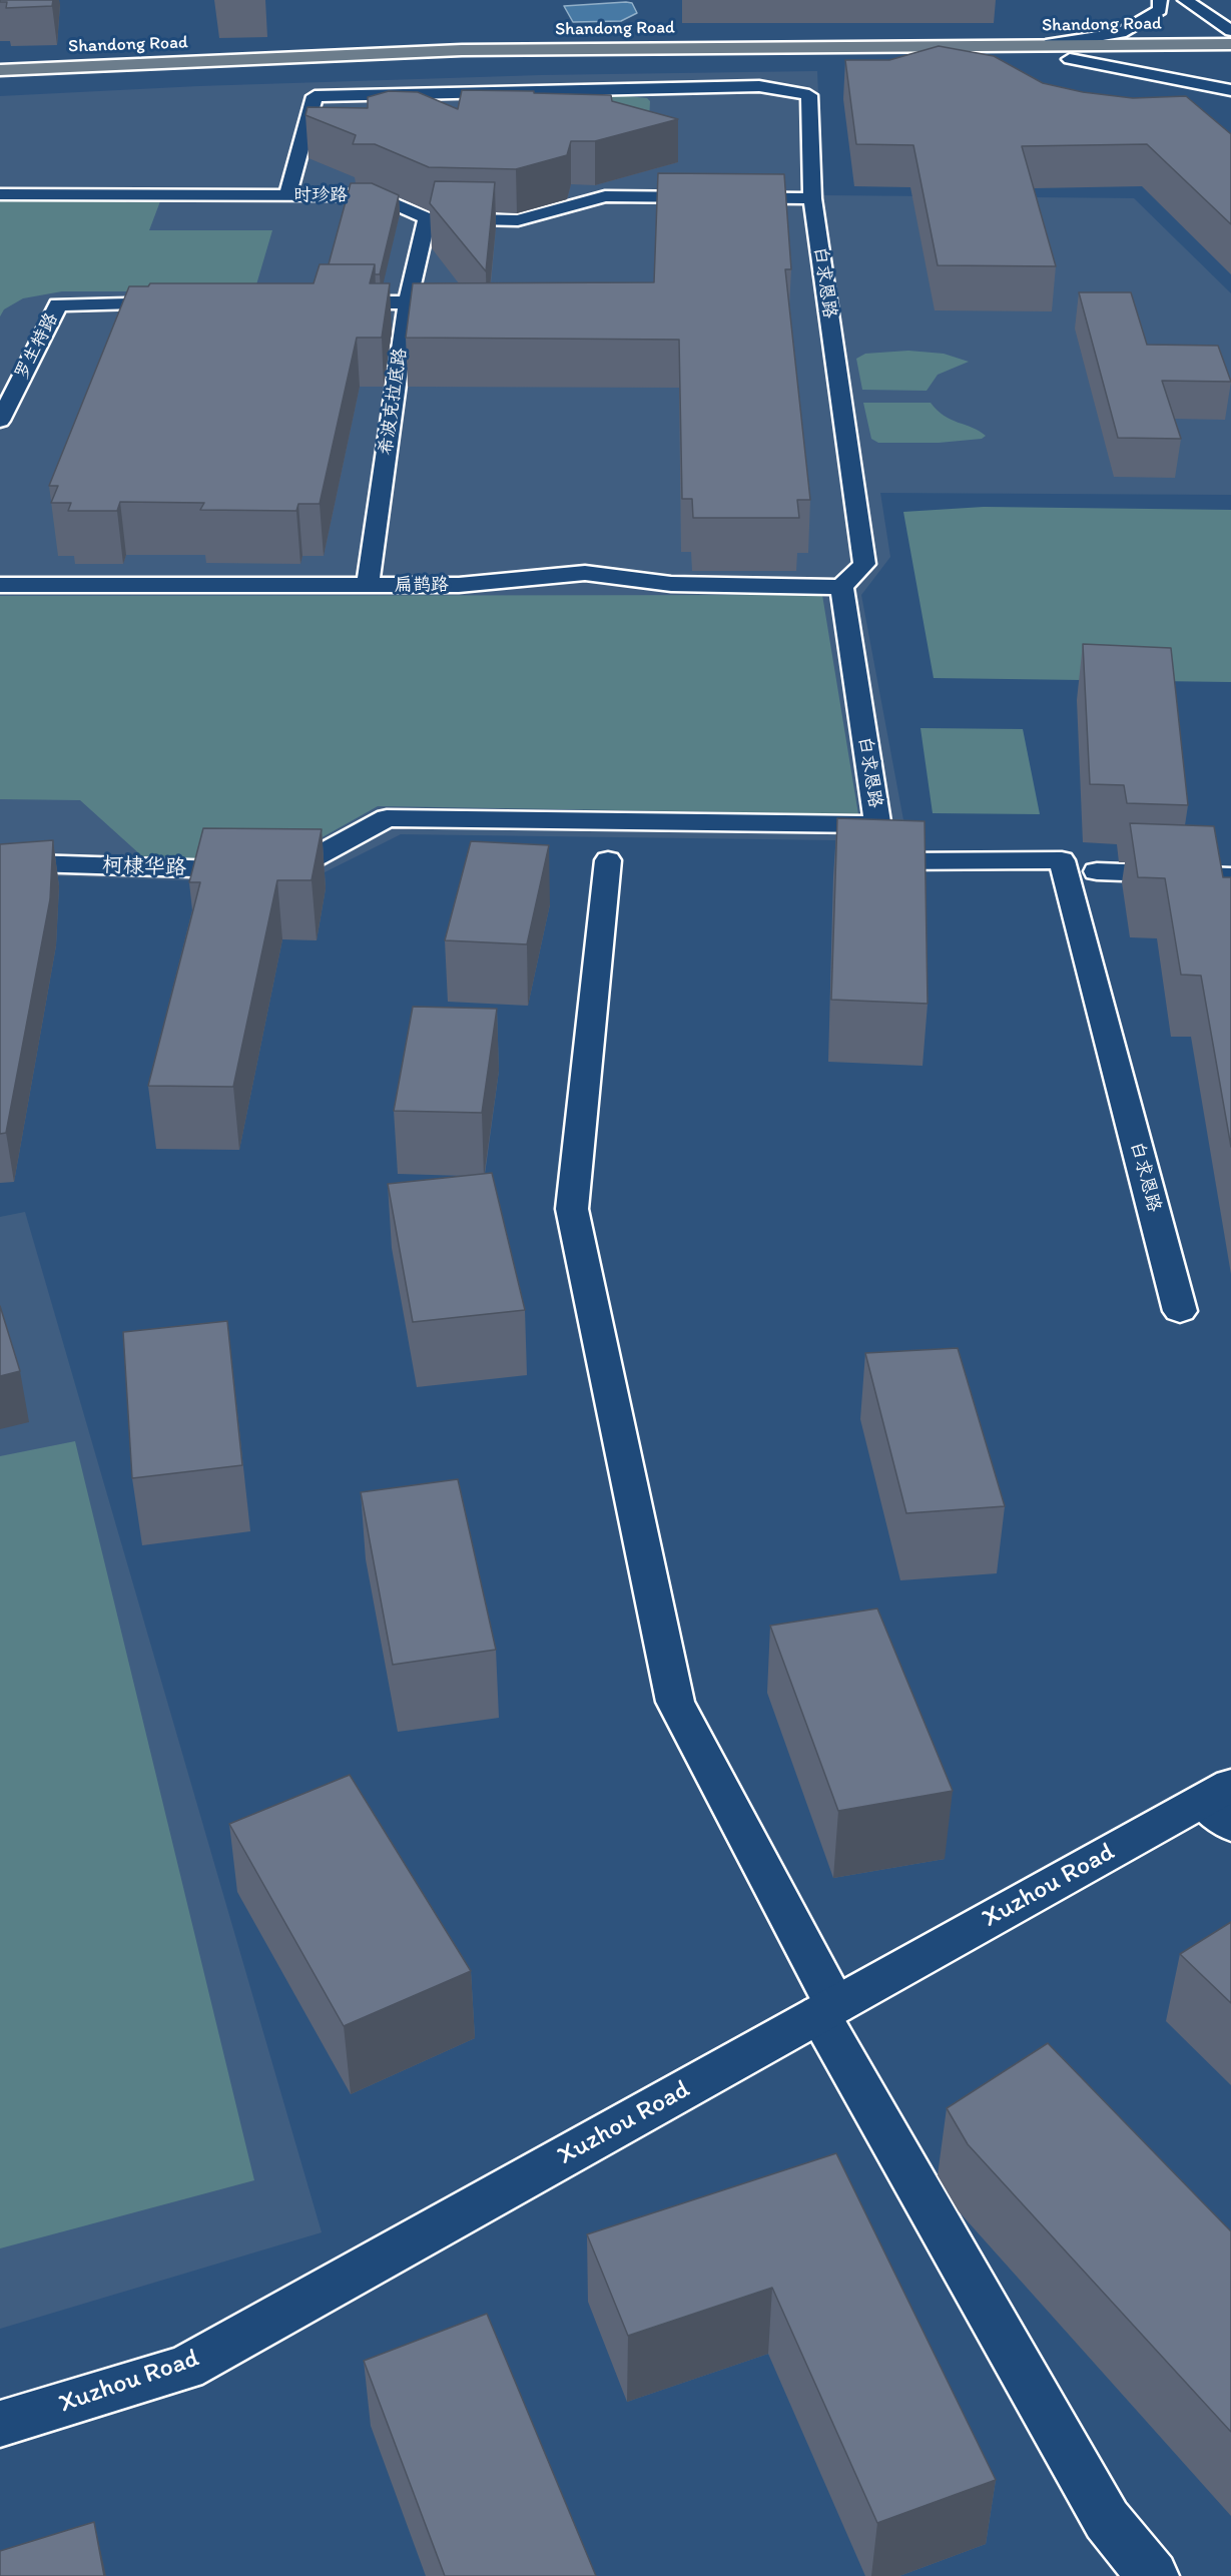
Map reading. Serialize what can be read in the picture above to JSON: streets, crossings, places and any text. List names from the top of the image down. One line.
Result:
{"streets":{"main road":["Shandong Road"],"street":["时珍路","白求恩路","罗生特路","希波克拉底路","扁鹊路","柯棣华路","Xuzhou Road"]},"crossings":[["时珍路","白求恩路"],["时珍路","希波克拉底路"],["白求恩路","扁鹊路"],["白求恩路","柯棣华路"],["希波克拉底路","扁鹊路"]]}
